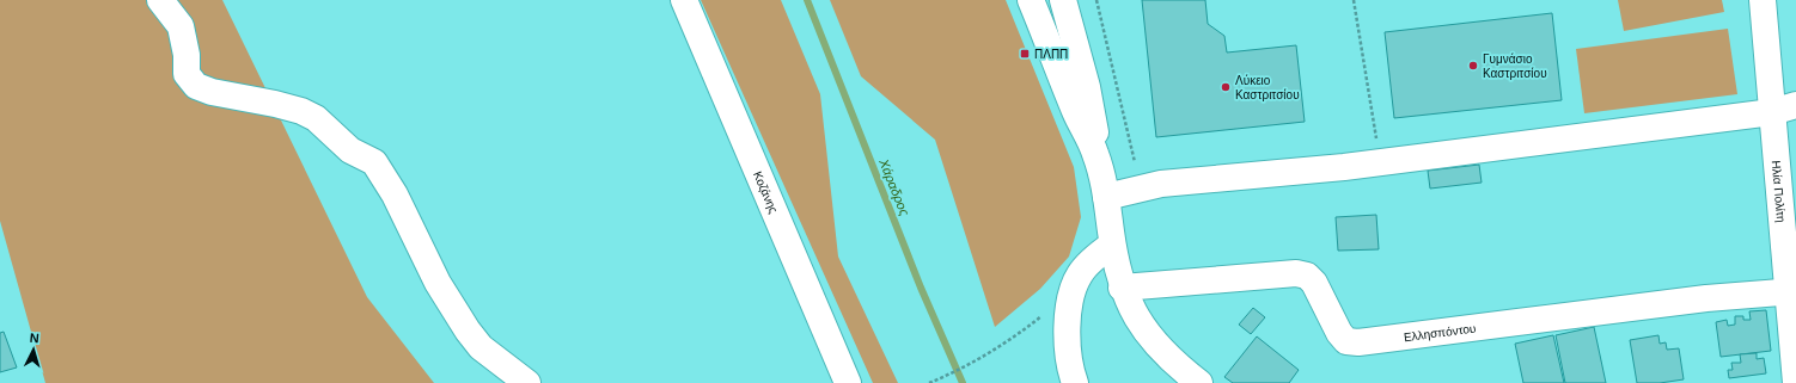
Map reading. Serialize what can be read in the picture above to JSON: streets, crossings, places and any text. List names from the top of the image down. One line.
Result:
{"streets":{"street":["Κοζάνης","Ηλία Πολίτη","Ελλησπόντου"]},"crossings":[["Ηλία Πολίτη","Ελλησπόντου"]],"water":["Χάραδρος"],"places":{"transit":["ΠΛΠΠ"],"other":["Γυμνάσιο Καστριτσίου","Λύκειο Καστριτσίου"]},"north":"top"}
